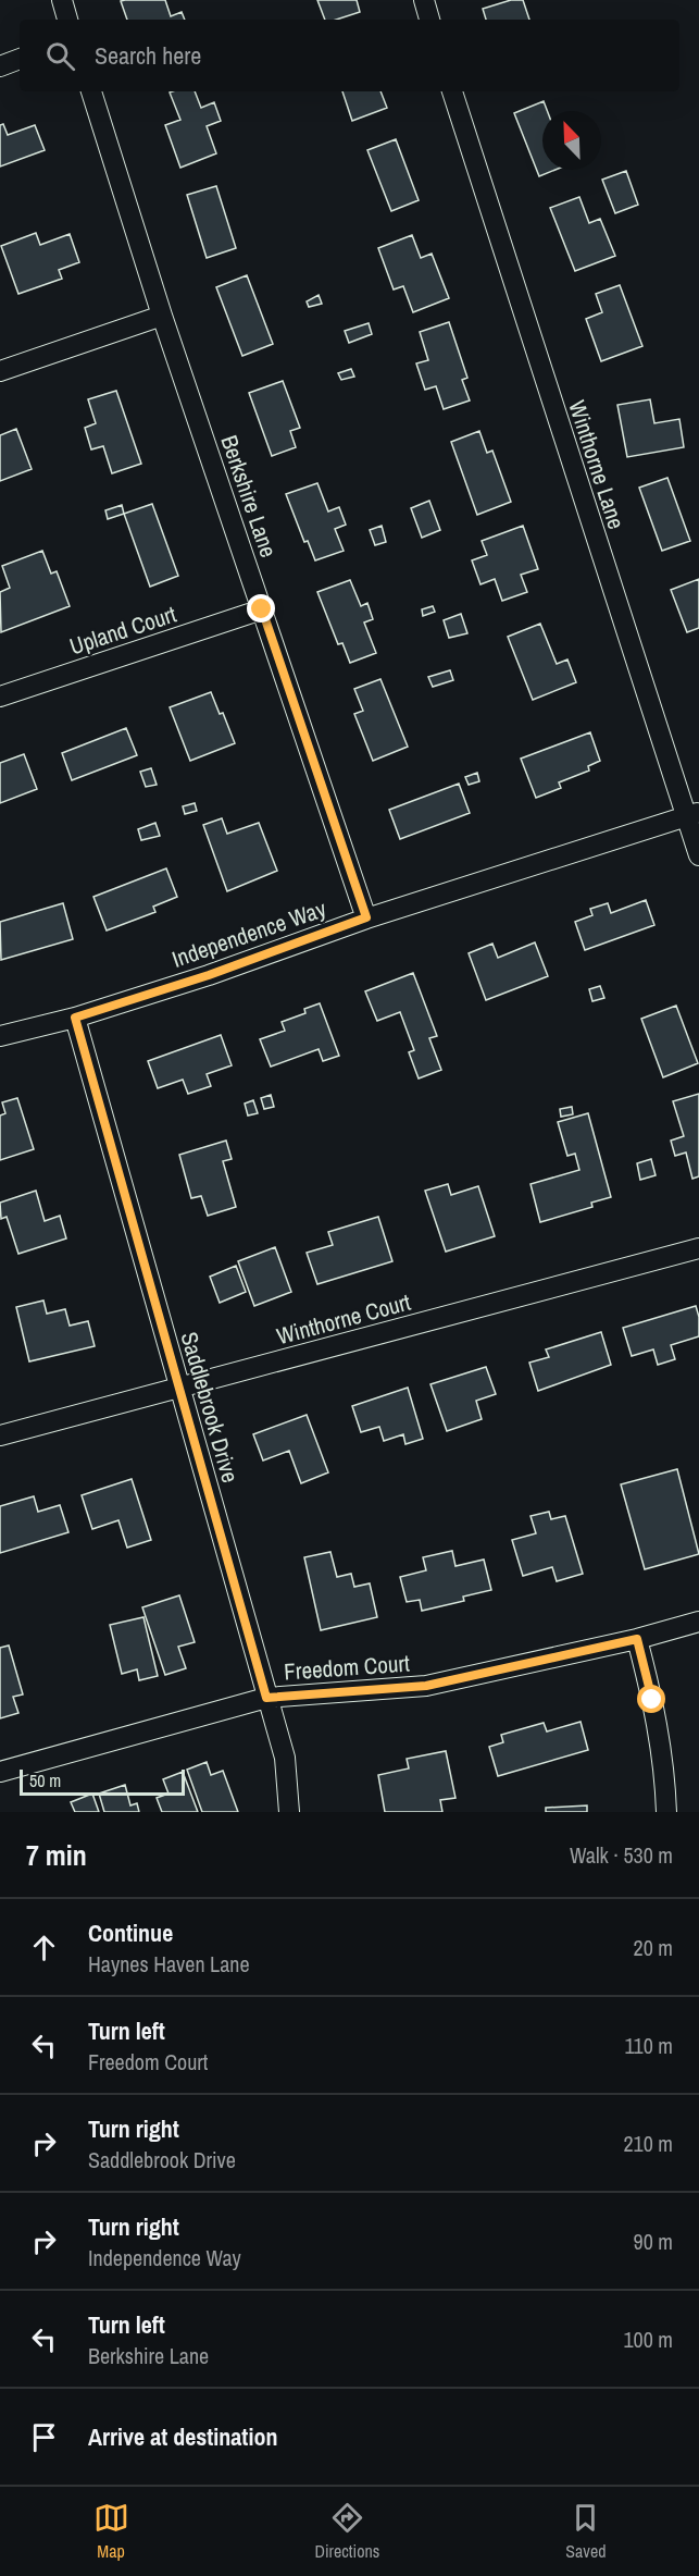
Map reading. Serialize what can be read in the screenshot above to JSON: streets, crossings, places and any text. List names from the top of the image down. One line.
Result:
{"streets":{"street":["Winthorne Lane","Berkshire Lane","Upland Court","Independence Way","Winthorne Court","Saddlebrook Drive","Freedom Court"]},"crossings":[["Winthorne Lane","Independence Way"],["Berkshire Lane","Upland Court"],["Berkshire Lane","Independence Way"],["Independence Way","Saddlebrook Drive"],["Winthorne Court","Saddlebrook Drive"],["Saddlebrook Drive","Freedom Court"]],"scale_bar":"50 m","north":"top left","page":{"search":"Search here","scale":"50 m","heading":["7 min","Walk · 530 m"],"list":[["Continue","Haynes Haven Lane","20 m"],["Turn left","Freedom Court","110 m"],["Turn right","Saddlebrook Drive","210 m"],["Turn right","Independence Way","90 m"],["Turn left","Berkshire Lane","100 m"],"Arrive at destination"],"nav":["Map","Directions","Saved"]}}
